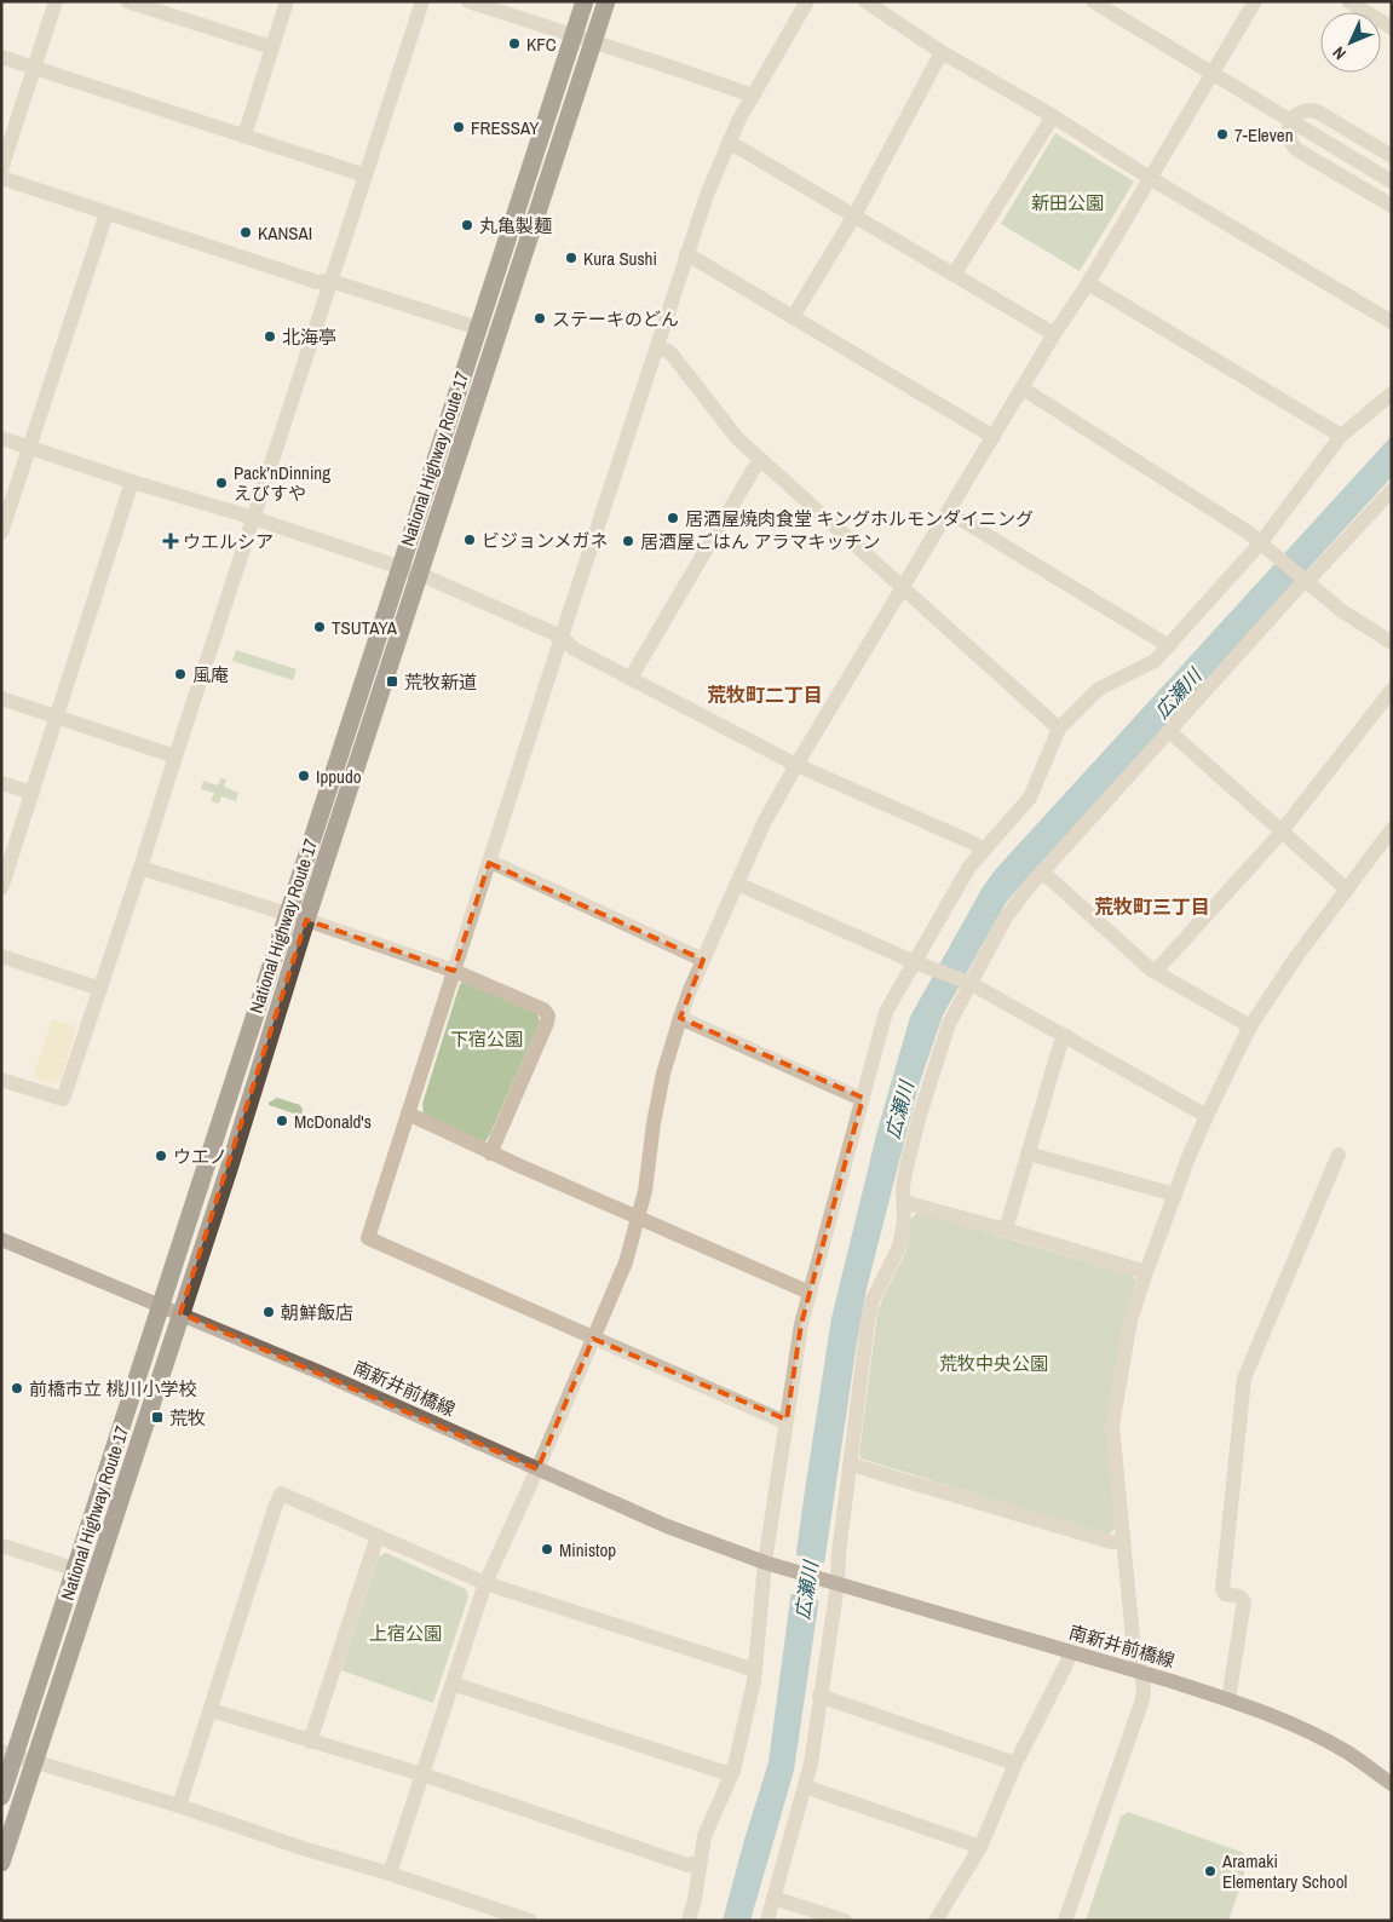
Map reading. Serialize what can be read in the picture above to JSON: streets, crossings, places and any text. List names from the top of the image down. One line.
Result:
{"streets":{"highway":["National Highway Route 17"],"main road":["南新井前橋線"]},"crossings":[["National Highway Route 17","南新井前橋線"]],"districts":["荒牧町二丁目","荒牧町三丁目"],"water":["広瀬川"],"parks":["新田公園","下宿公園","荒牧中央公園","上宿公園"],"places":{"other":["KFC","FRESSAY","7-Eleven","丸亀製麺","KANSAI","Kura Sushi","ステーキのどん","北海亭","Pack’nDinning えびすや","居酒屋焼肉食堂 キングホルモンダイニング","ビジョンメガネ","居酒屋ごはん アラマキッチン","TSUTAYA","風庵","Ippudo","McDonald's","ウエノ","朝鮮飯店","前橋市立 桃川小学校","Ministop","Aramaki Elementary School"],"health":["ウエルシア"],"transit":["荒牧新道","荒牧"]},"north":"bottom left"}
